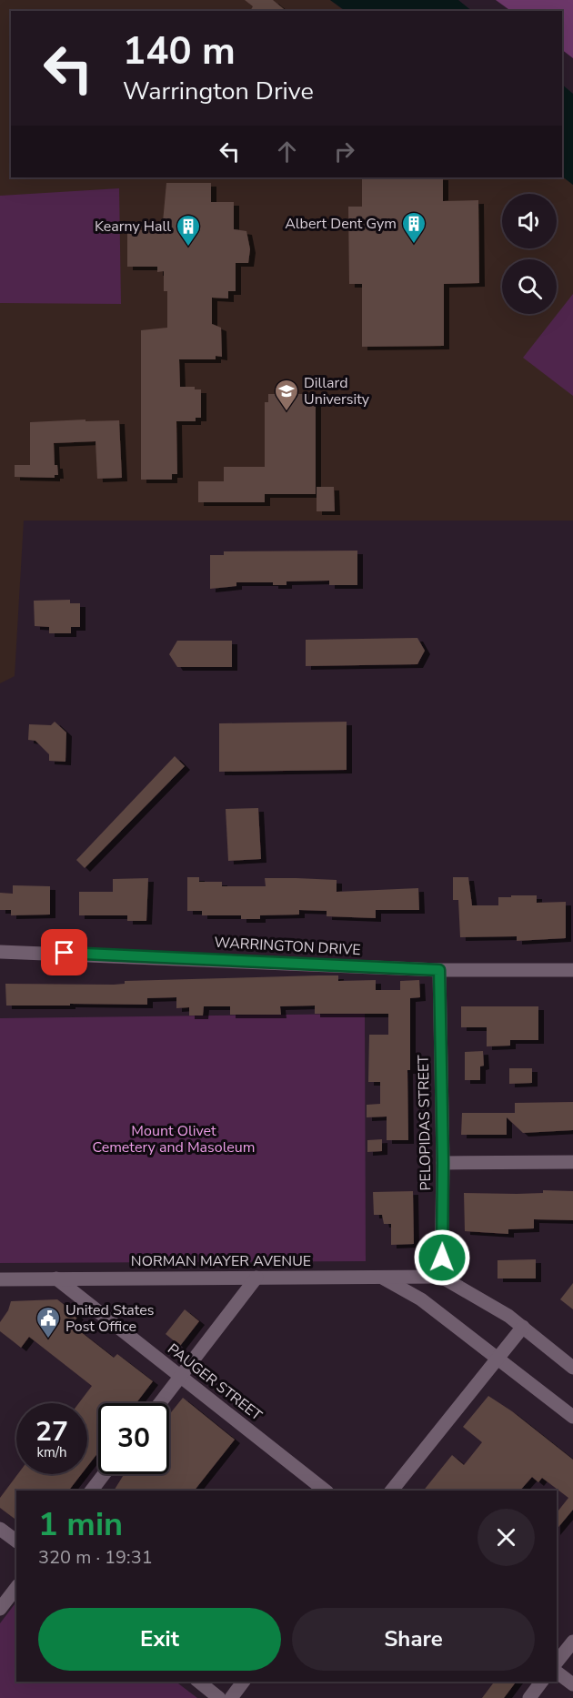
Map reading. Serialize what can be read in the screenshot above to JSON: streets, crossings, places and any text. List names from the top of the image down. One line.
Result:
{"streets":{"street":["WARRINGTON DRIVE","PELOPIDAS STREET","NORMAN MAYER AVENUE","PAUGER STREET"]},"crossings":[["WARRINGTON DRIVE","PELOPIDAS STREET"],["PELOPIDAS STREET","NORMAN MAYER AVENUE"],["NORMAN MAYER AVENUE","PAUGER STREET"]],"parks":["Mount Olivet Cemetery and Masoleum"],"places":{"building":["Albert Dent Gym","Kearny Hall"],"school or university":["Dillard University"],"public building":["United States Post Office"]},"page":{"turn":["140 m","Warrington Drive"],"speed":"27 km/h","limit":"30","heading":["1 min","320 m · 19:31"],"buttons":["Exit","Share"]}}
